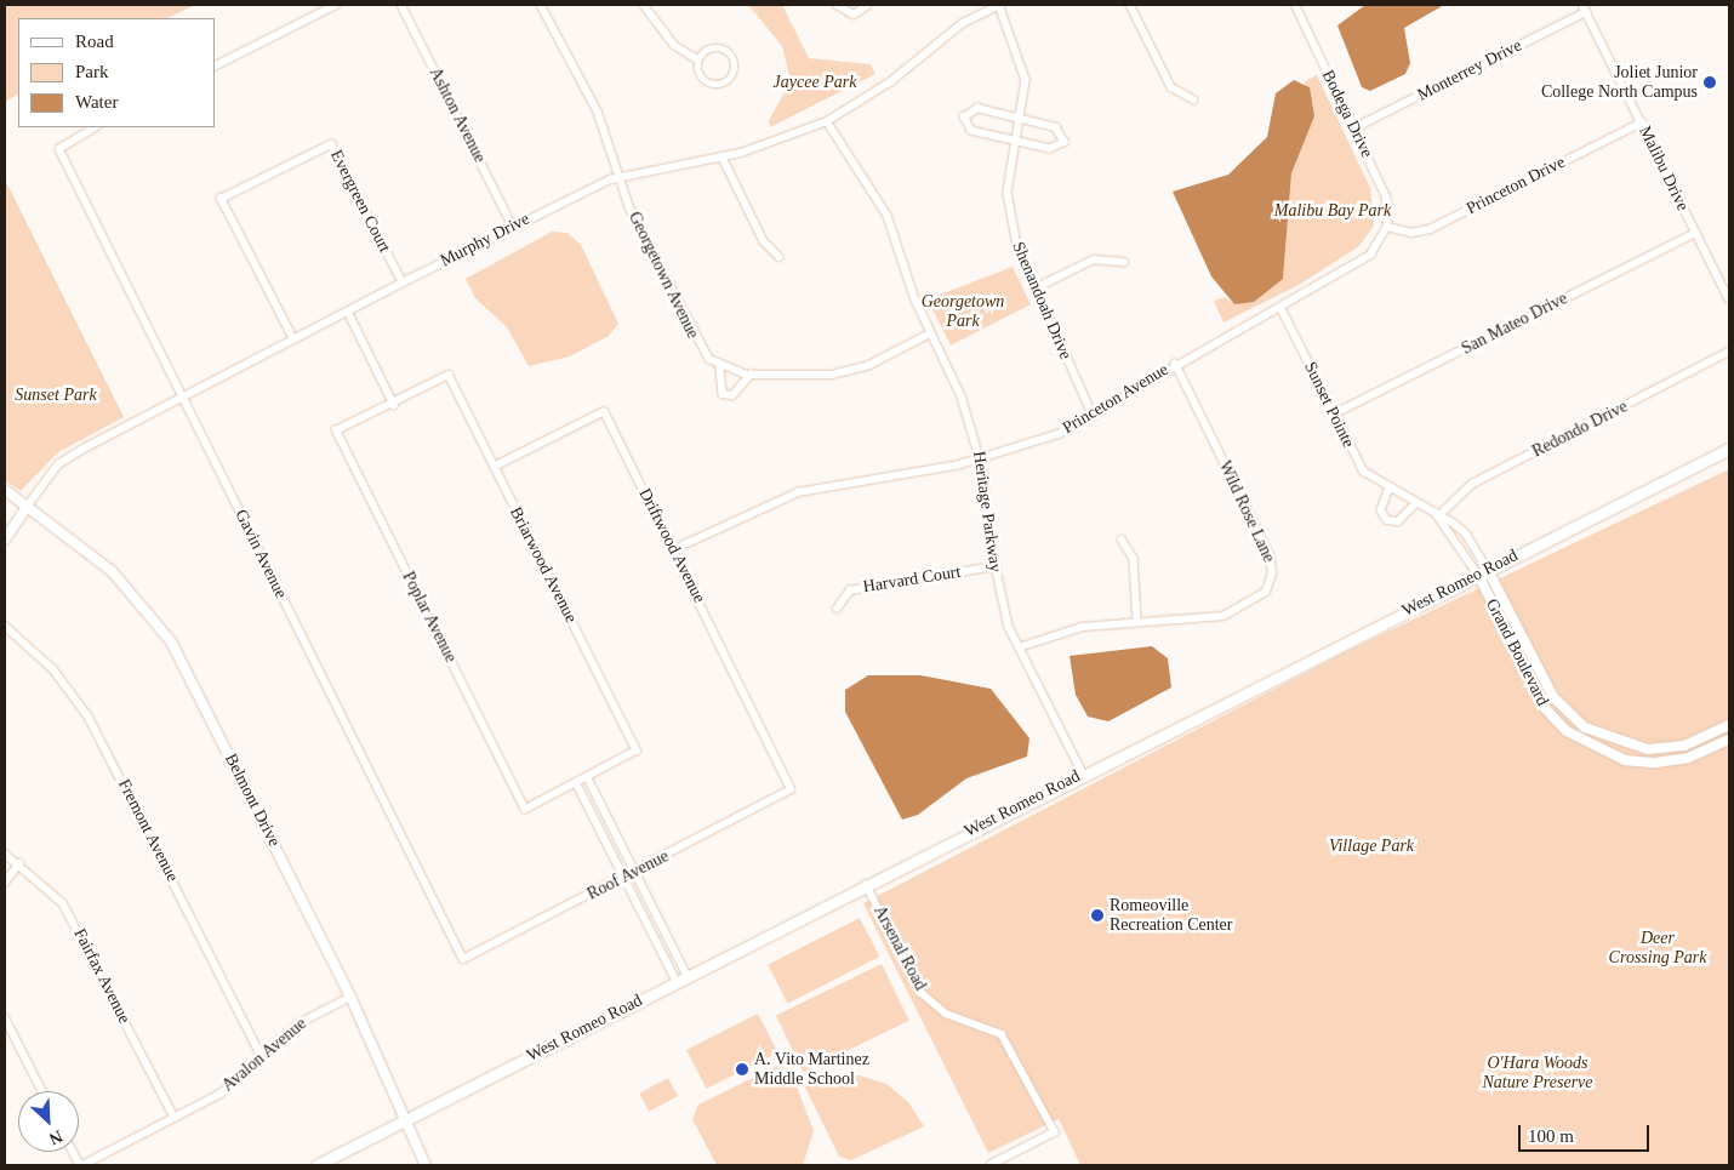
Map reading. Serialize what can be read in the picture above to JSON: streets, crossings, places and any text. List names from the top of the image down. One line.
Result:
{"streets":{"main road":["West Romeo Road"],"street":["Monterrey Drive","Bodega Drive","Ashton Avenue","Malibu Drive","Princeton Drive","Evergreen Court","Murphy Drive","Georgetown Avenue","Shenandoah Drive","San Mateo Drive","Princeton Avenue","Sunset Pointe","Redondo Drive","Heritage Parkway","Wild Rose Lane","Driftwood Avenue","Gavin Avenue","Briarwood Avenue","Harvard Court","Poplar Avenue","Grand Boulevard","Belmont Drive","Fremont Avenue","Roof Avenue","Arsenal Road","Fairfax Avenue","Avalon Avenue"]},"crossings":[["Monterrey Drive","Bodega Drive"],["Monterrey Drive","Malibu Drive"],["Bodega Drive","Princeton Drive"],["Bodega Drive","Princeton Avenue"],["Ashton Avenue","Murphy Drive"],["Malibu Drive","Princeton Drive"],["Malibu Drive","San Mateo Drive"],["Princeton Drive","Princeton Avenue"],["Evergreen Court","Murphy Drive"],["Murphy Drive","Georgetown Avenue"],["Murphy Drive","Shenandoah Drive"],["Murphy Drive","Heritage Parkway"],["Murphy Drive","Gavin Avenue"],["Murphy Drive","Belmont Drive"],["Shenandoah Drive","Princeton Avenue"],["San Mateo Drive","Sunset Pointe"],["Princeton Avenue","Sunset Pointe"],["Princeton Avenue","Heritage Parkway"],["Princeton Avenue","Wild Rose Lane"],["Princeton Avenue","Driftwood Avenue"],["Sunset Pointe","Redondo Drive"],["Sunset Pointe","West Romeo Road"],["Sunset Pointe","Grand Boulevard"],["Heritage Parkway","Wild Rose Lane"],["Heritage Parkway","Harvard Court"],["Heritage Parkway","West Romeo Road"],["Driftwood Avenue","Briarwood Avenue"],["Driftwood Avenue","Roof Avenue"],["Gavin Avenue","Roof Avenue"],["Briarwood Avenue","Poplar Avenue"],["West Romeo Road","Grand Boulevard"],["West Romeo Road","Belmont Drive"],["West Romeo Road","Arsenal Road"],["Belmont Drive","Avalon Avenue"],["Fremont Avenue","Avalon Avenue"],["Fairfax Avenue","Avalon Avenue"]],"parks":["Jaycee Park","Malibu Bay Park","Georgetown Park","Sunset Park","Village Park","Deer Crossing Park","O'Hara Woods Nature Preserve"],"places":["Joliet Junior College North Campus","Romeoville Recreation Center","A. Vito Martinez Middle School"],"legend":["Road","Park","Water"],"scale_bar":"100 m","north":"bottom right"}
